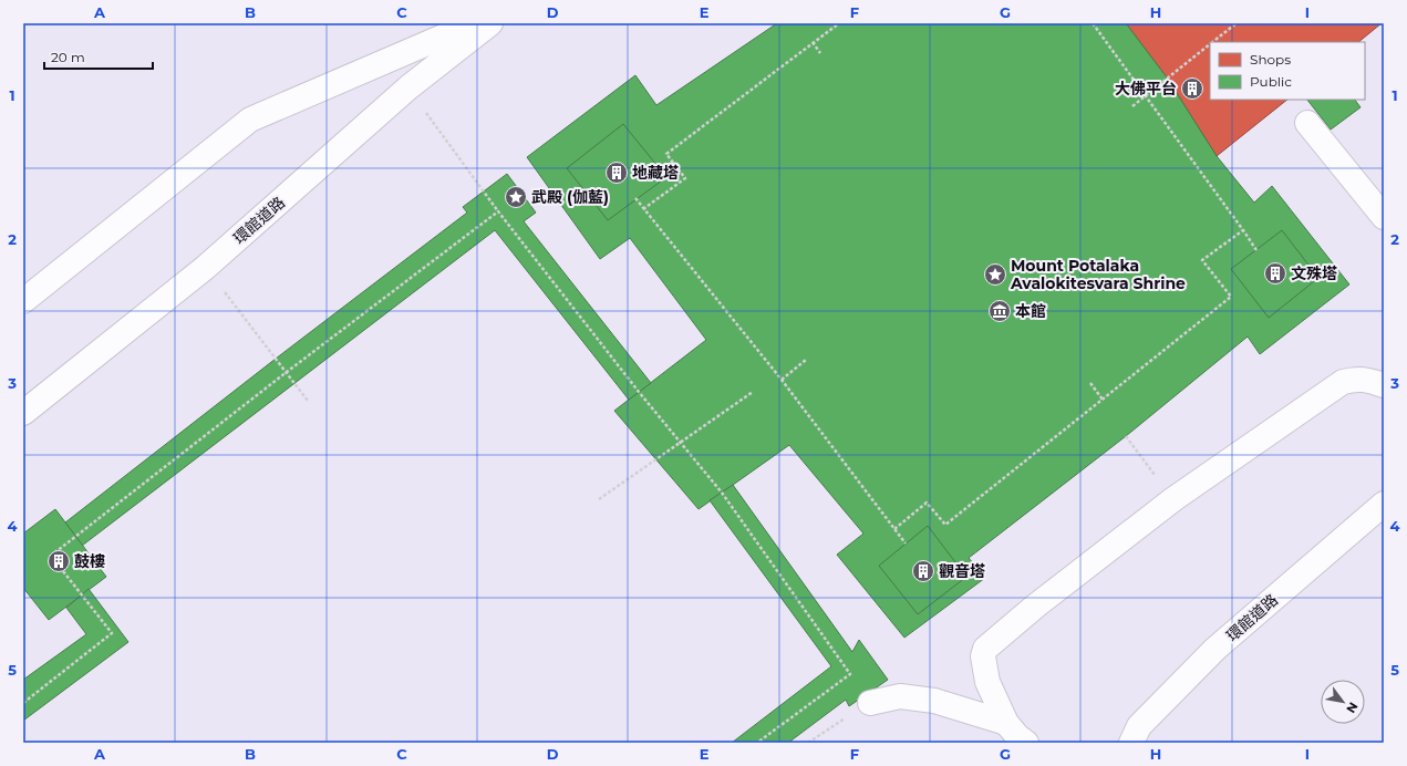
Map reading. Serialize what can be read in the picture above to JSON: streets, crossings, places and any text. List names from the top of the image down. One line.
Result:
{"streets":{"lane":["環館道路"]},"places":{"building":["大佛平台","地藏塔","文殊塔","鼓樓","觀音塔"],"place":["武殿 (伽藍)","Mount Potalaka Avalokitesvara Shrine"],"museum":["本館"]},"legend":["Shops","Public"],"scale_bar":"20 m","north":"bottom right","grid":{"columns":["A","B","C","D","E","F","G","H","I"],"rows":["1","2","3","4","5"]}}
